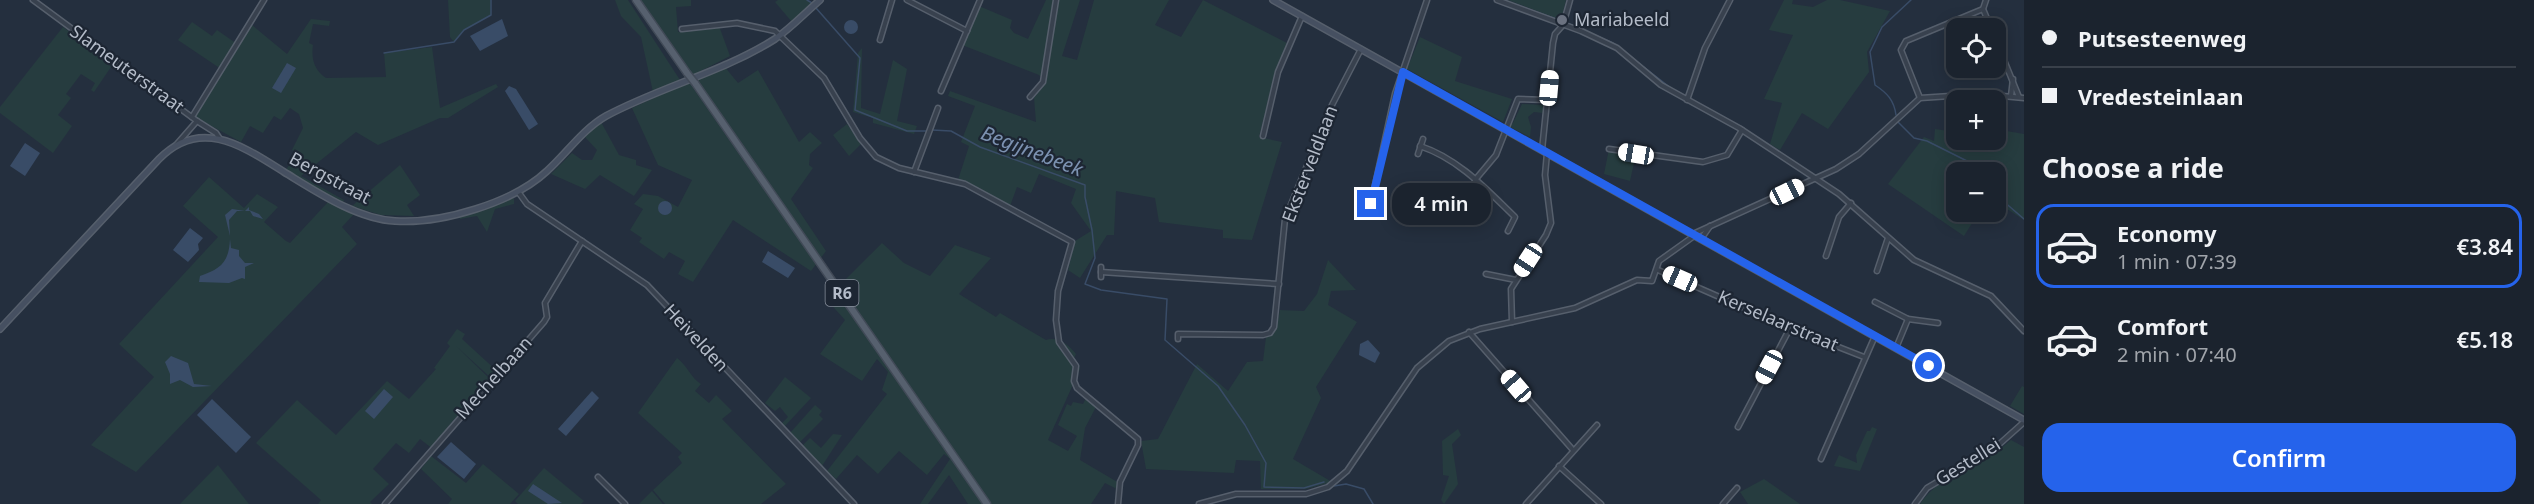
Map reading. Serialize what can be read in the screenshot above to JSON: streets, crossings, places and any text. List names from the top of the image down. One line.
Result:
{"streets":{"main road":["R6"],"street":["Slameuterstraat","Eksterveldlaan","Bergstraat","Kerselaarstraat","Heivelden","Mechelbaan","Gestellei"]},"crossings":[["Slameuterstraat","Bergstraat"],["Bergstraat","Heivelden"],["Heivelden","Mechelbaan"]],"water":["Begijnebeek"],"places":["Mariabeeld"],"page":{"banner":["Putsesteenweg","Vredesteinlaan"],"map_buttons":["+","−"],"heading":"Choose a ride","bubble":"4 min","list":[{"name":"Economy","note":"1 min · 07:39","value":"€3.84"},{"name":"Comfort","note":"2 min · 07:40","value":"€5.18"}],"buttons":"Confirm"}}
